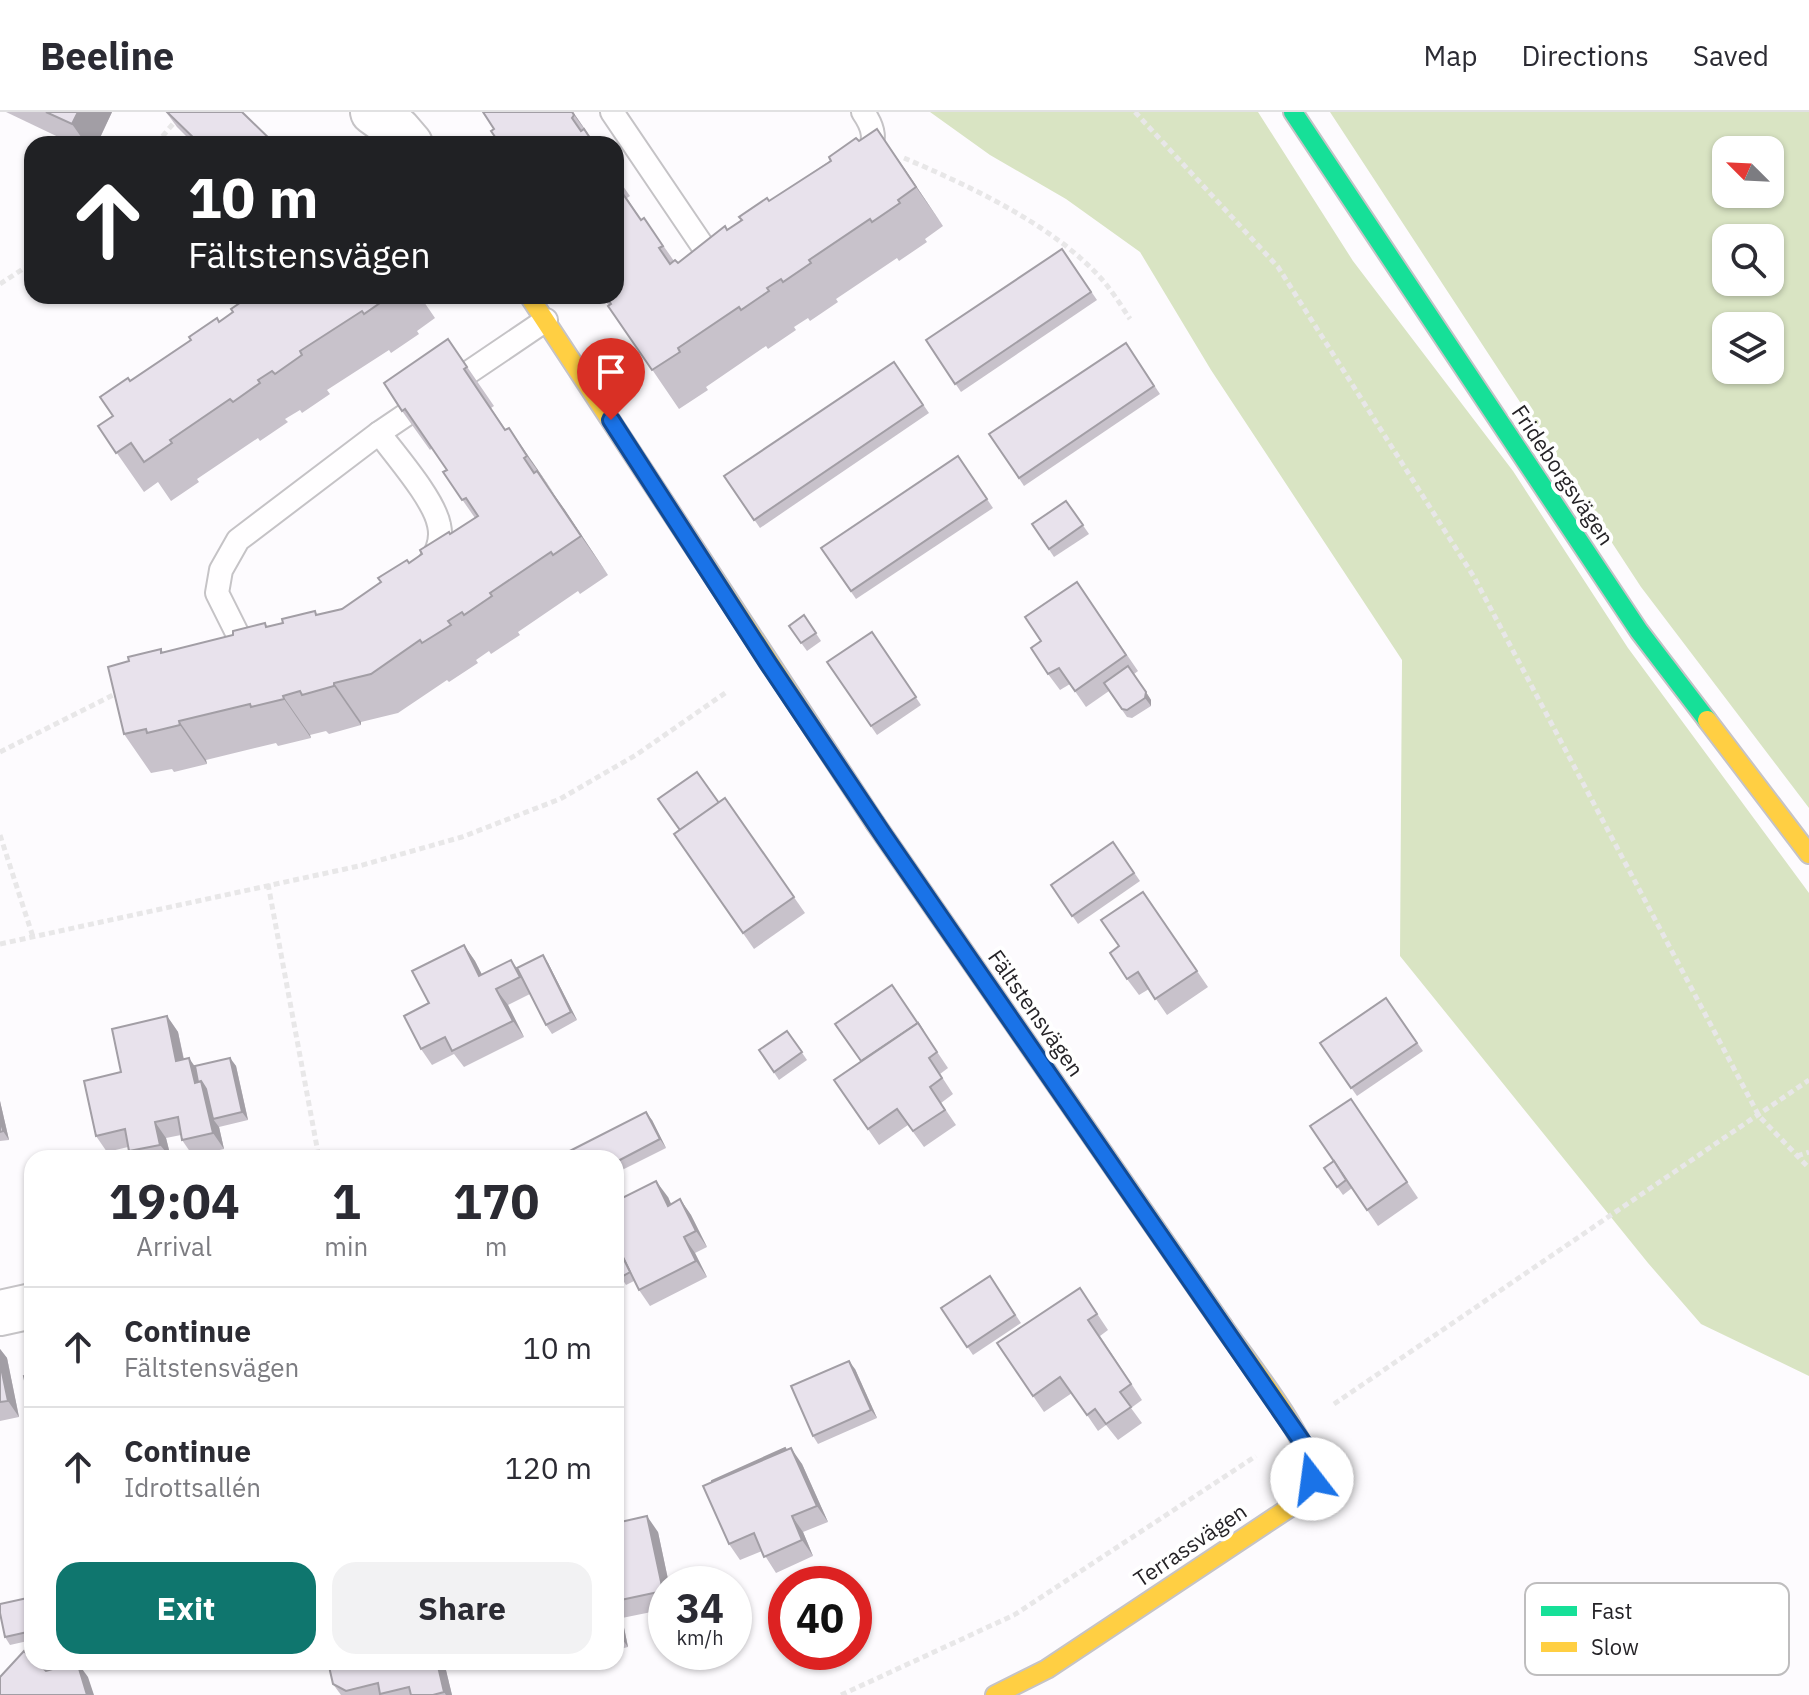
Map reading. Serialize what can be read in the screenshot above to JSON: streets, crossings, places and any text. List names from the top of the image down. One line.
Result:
{"streets":{"street":["Frideborgsvägen","Fältstensvägen","Terrassvägen"]},"crossings":[["Fältstensvägen","Terrassvägen"]],"legend":["Fast","Slow"],"north":"top left","page":{"header":"Beeline","nav":["Map","Directions","Saved"],"turn":["10 m","Fältstensvägen"],"eta":["19:04","Arrival","1","min","170","m"],"list":[{"name":"Continue","note":"Fältstensvägen","value":"10 m"},{"name":"Continue","note":"Idrottsallén","value":"120 m"}],"buttons":["Exit","Share"],"speed":"34 km/h","limit":"40"}}
